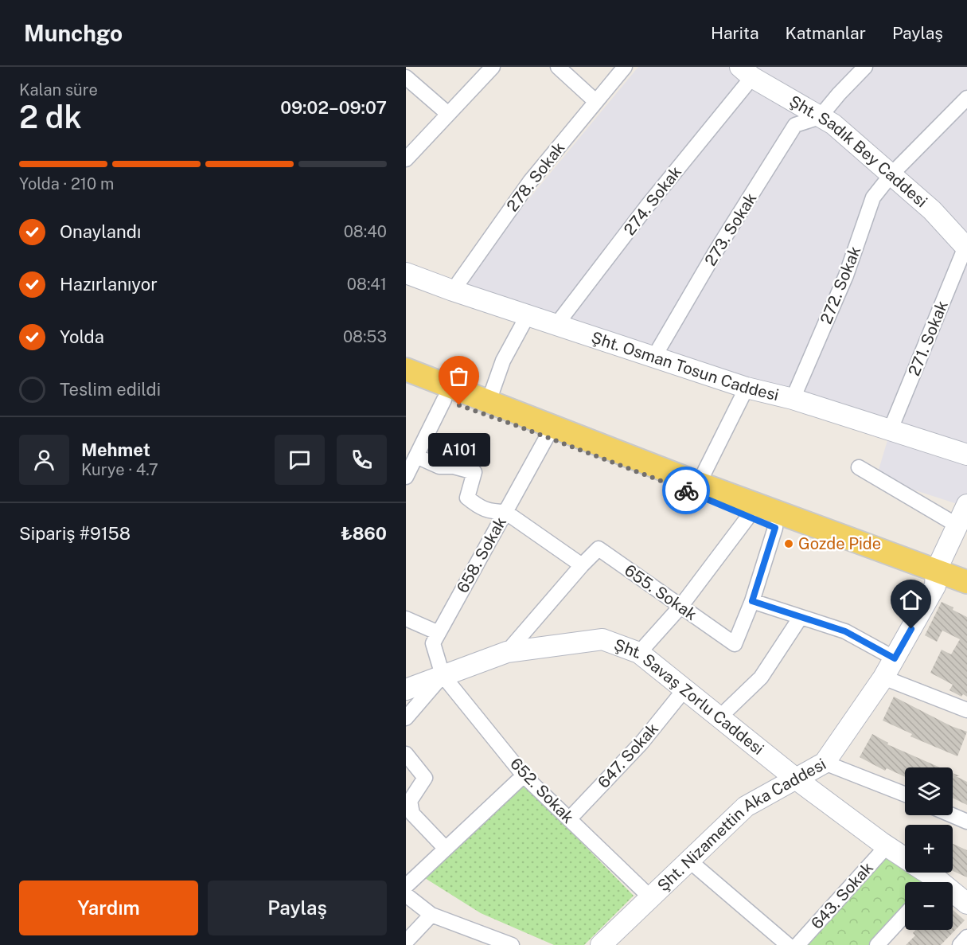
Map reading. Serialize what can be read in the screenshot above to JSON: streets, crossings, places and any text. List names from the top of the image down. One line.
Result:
{"streets":{"street":["Şht. Sadık Bey Caddesi","278. Sokak","274. Sokak","273. Sokak","272. Sokak","271. Sokak","Şht. Osman Tosun Caddesi","658. Sokak","655. Sokak","Şht. Savaş Zorlu Caddesi","647. Sokak","652. Sokak","Şht. Nizamettin Aka Caddesi","643. Sokak"]},"crossings":[["Şht. Sadık Bey Caddesi","274. Sokak"],["Şht. Sadık Bey Caddesi","273. Sokak"],["Şht. Sadık Bey Caddesi","272. Sokak"],["Şht. Sadık Bey Caddesi","271. Sokak"],["278. Sokak","Şht. Osman Tosun Caddesi"],["274. Sokak","Şht. Osman Tosun Caddesi"],["273. Sokak","Şht. Osman Tosun Caddesi"],["272. Sokak","Şht. Osman Tosun Caddesi"],["271. Sokak","Şht. Osman Tosun Caddesi"],["658. Sokak","Şht. Savaş Zorlu Caddesi"],["658. Sokak","652. Sokak"],["655. Sokak","Şht. Savaş Zorlu Caddesi"],["Şht. Savaş Zorlu Caddesi","647. Sokak"],["Şht. Savaş Zorlu Caddesi","652. Sokak"],["Şht. Savaş Zorlu Caddesi","Şht. Nizamettin Aka Caddesi"],["Şht. Savaş Zorlu Caddesi","643. Sokak"],["647. Sokak","652. Sokak"],["652. Sokak","Şht. Nizamettin Aka Caddesi"]],"places":["A101","Gozde Pide"],"page":{"header":"Munchgo","nav":["Harita","Katmanlar","Paylaş"],"heading":["2 dk","Kalan süre","09:02–09:07"],"panel":["Mehmet","Kurye · 4.7","Sipariş #9158","₺860"],"bar":"Yolda · 210 m","list":[["Onaylandı","08:40"],["Hazırlanıyor","08:41"],["Yolda","08:53"],"Teslim edildi"],"bubble":"A101","map_buttons":["+","−"],"buttons":["Yardım","Paylaş"]}}
